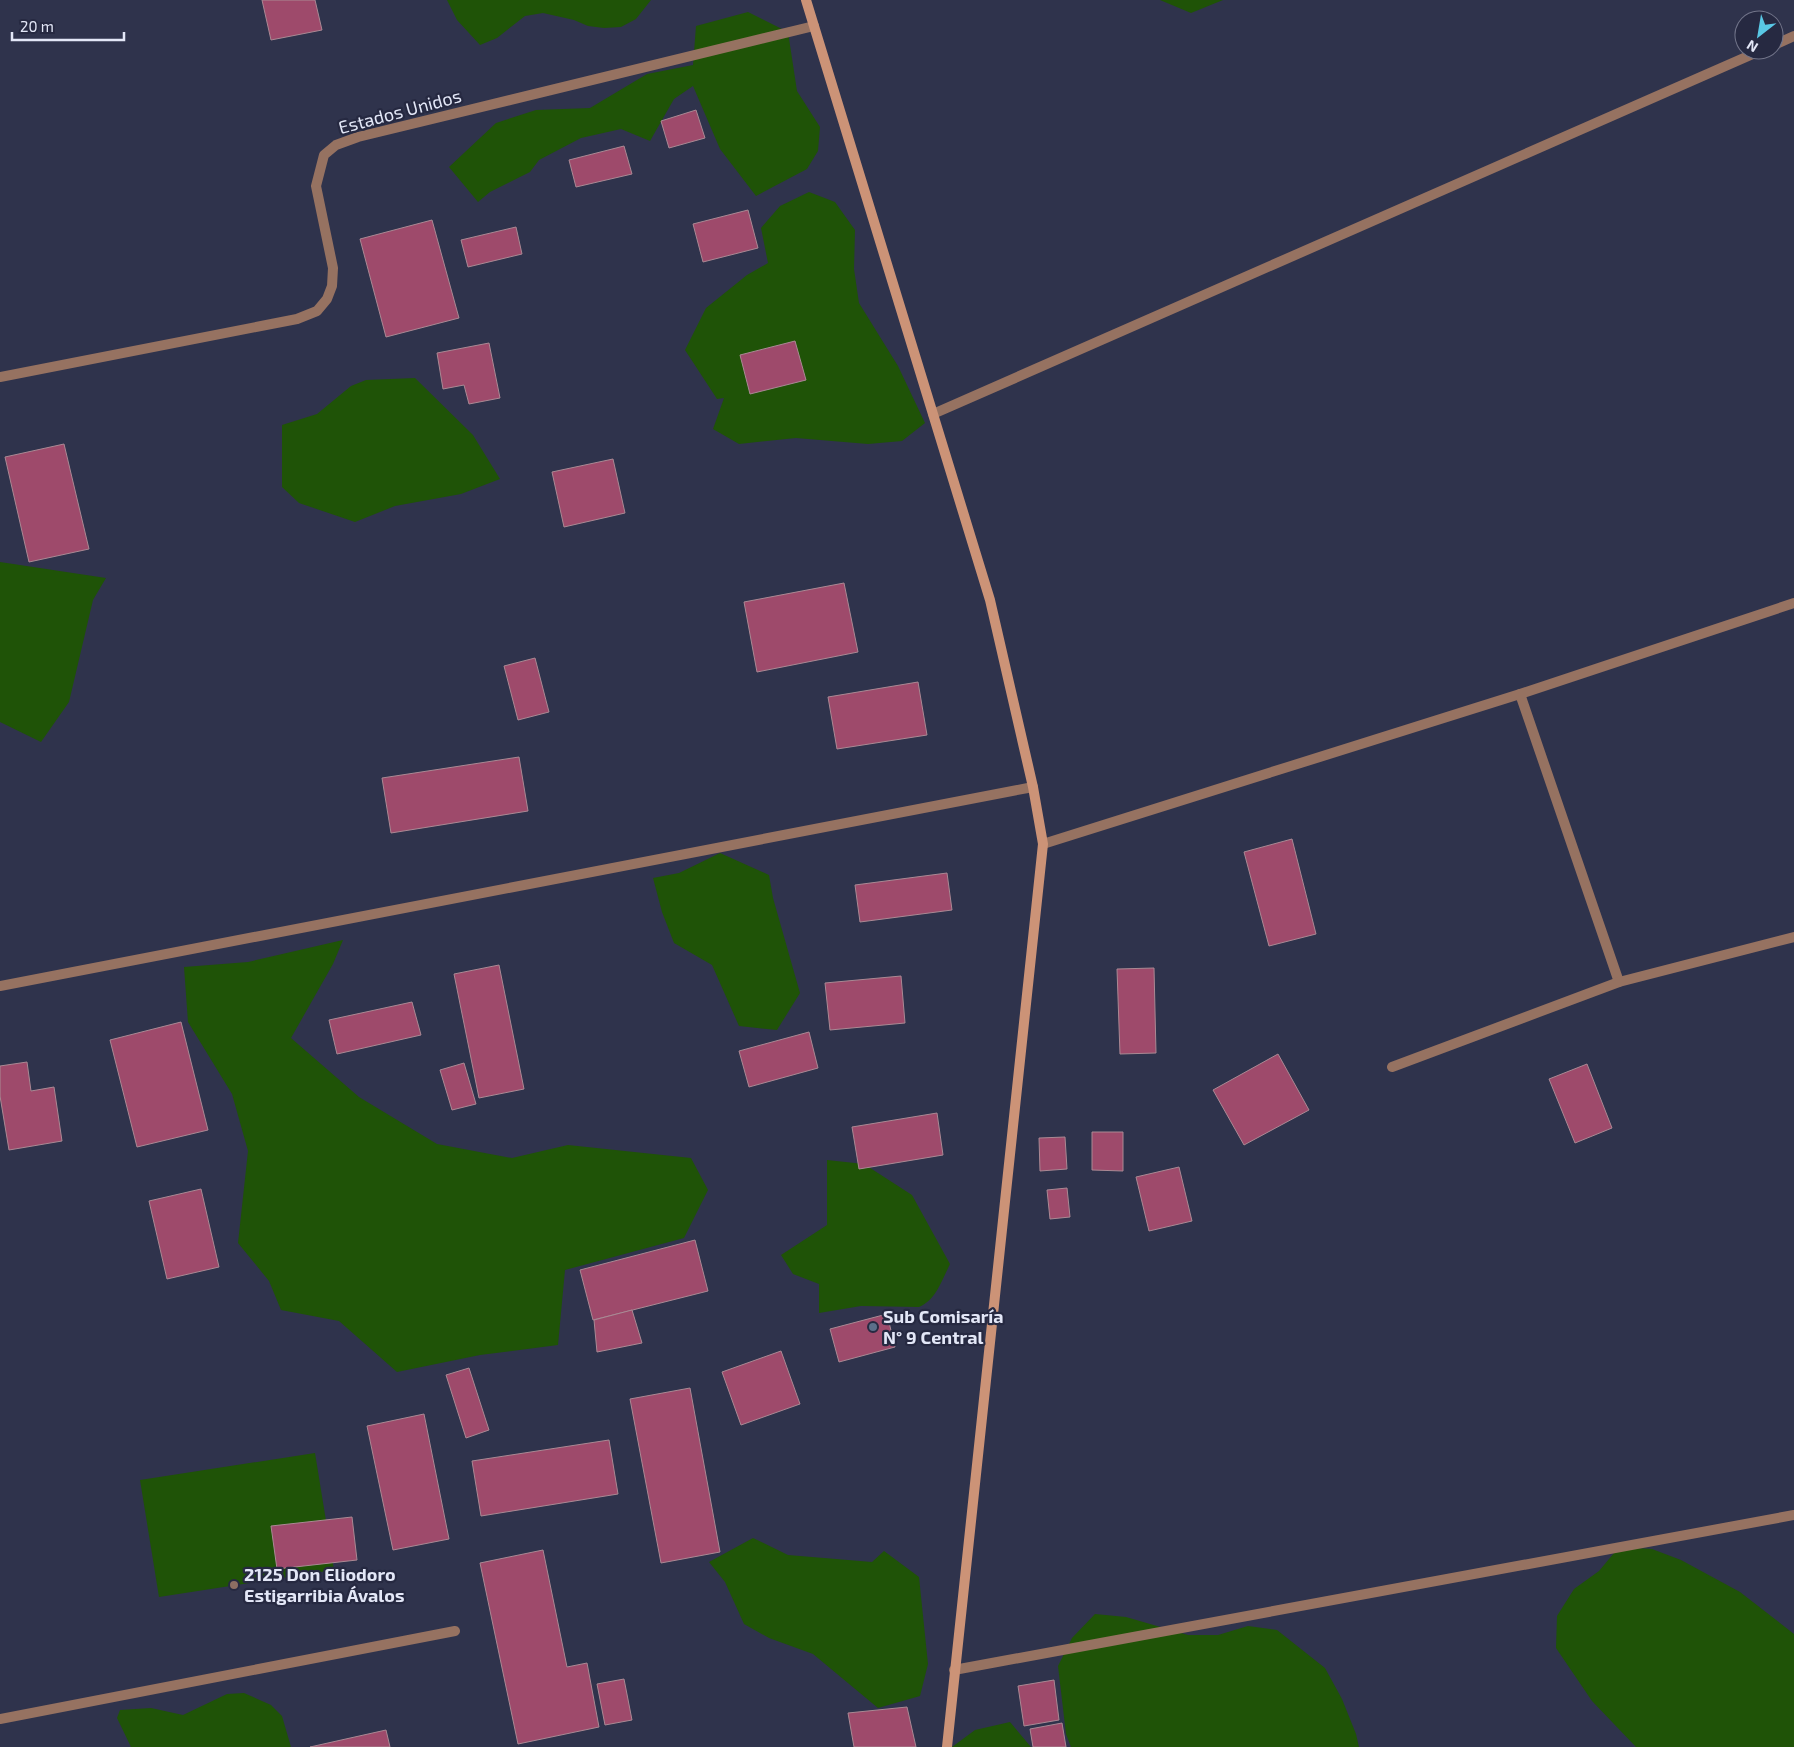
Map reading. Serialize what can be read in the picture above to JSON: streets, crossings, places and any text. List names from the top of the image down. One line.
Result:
{"streets":{"street":["Estados Unidos"]},"places":["Sub Comisaría N° 9 Central","2125 Don Eliodoro Estigarribia Ávalos"],"scale_bar":"20 m","north":"bottom left"}
